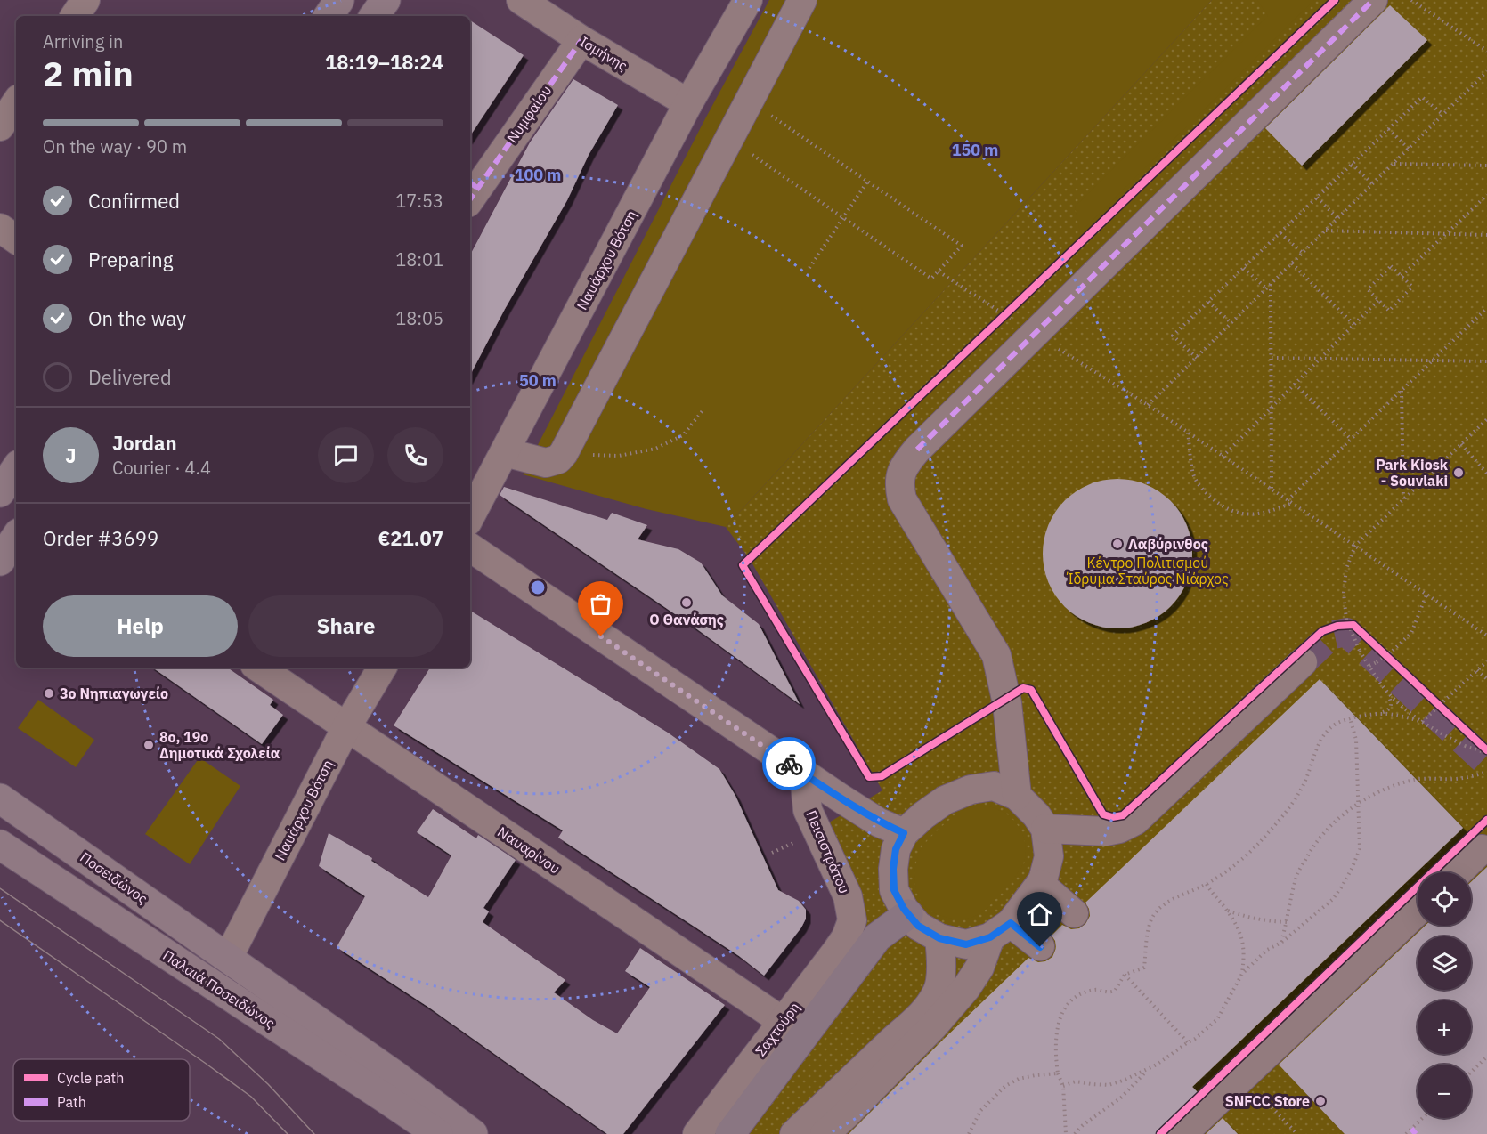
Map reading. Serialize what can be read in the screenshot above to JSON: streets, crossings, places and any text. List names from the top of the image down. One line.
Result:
{"streets":{"main road":["Ποσειδώνος","Παλαιά Ποσειδώνος"],"street":["Ισμήνης","Νυμφαίου","Ναυάρχου Βότση","Ναυαρίνου","Πεισιστράτου","Σαχτούρη"]},"crossings":[["Ισμήνης","Νυμφαίου"],["Ισμήνης","Ναυάρχου Βότση"],["Ναυάρχου Βότση","Ναυαρίνου"],["Ναυάρχου Βότση","Ποσειδώνος"],["Ναυάρχου Βότση","Παλαιά Ποσειδώνος"],["Ναυαρίνου","Σαχτούρη"],["Πεισιστράτου","Σαχτούρη"],["Ποσειδώνος","Παλαιά Ποσειδώνος"]],"parks":["Κέντρο Πολιτισμού Ίδρυμα Σταύρος Νιάρχος"],"places":["Park Kiosk - Souvlaki","Λαβύρινθος","Ο Θανάσης","3ο Νηπιαγωγείο","8ο, 19ο Δημοτικά Σχολεία","SNFCC Store"],"legend":["Cycle path","Path"],"page":{"heading":["2 min","Arriving in","18:19–18:24"],"panel":["Jordan","Courier · 4.4","Order #3699","€21.07"],"bar":"On the way · 90 m","list":[["Confirmed","17:53"],["Preparing","18:01"],["On the way","18:05"],"Delivered"],"round":"J","buttons":["Help","Share"],"map_buttons":["+","−"]},"rings":["150 m","100 m","50 m"]}
